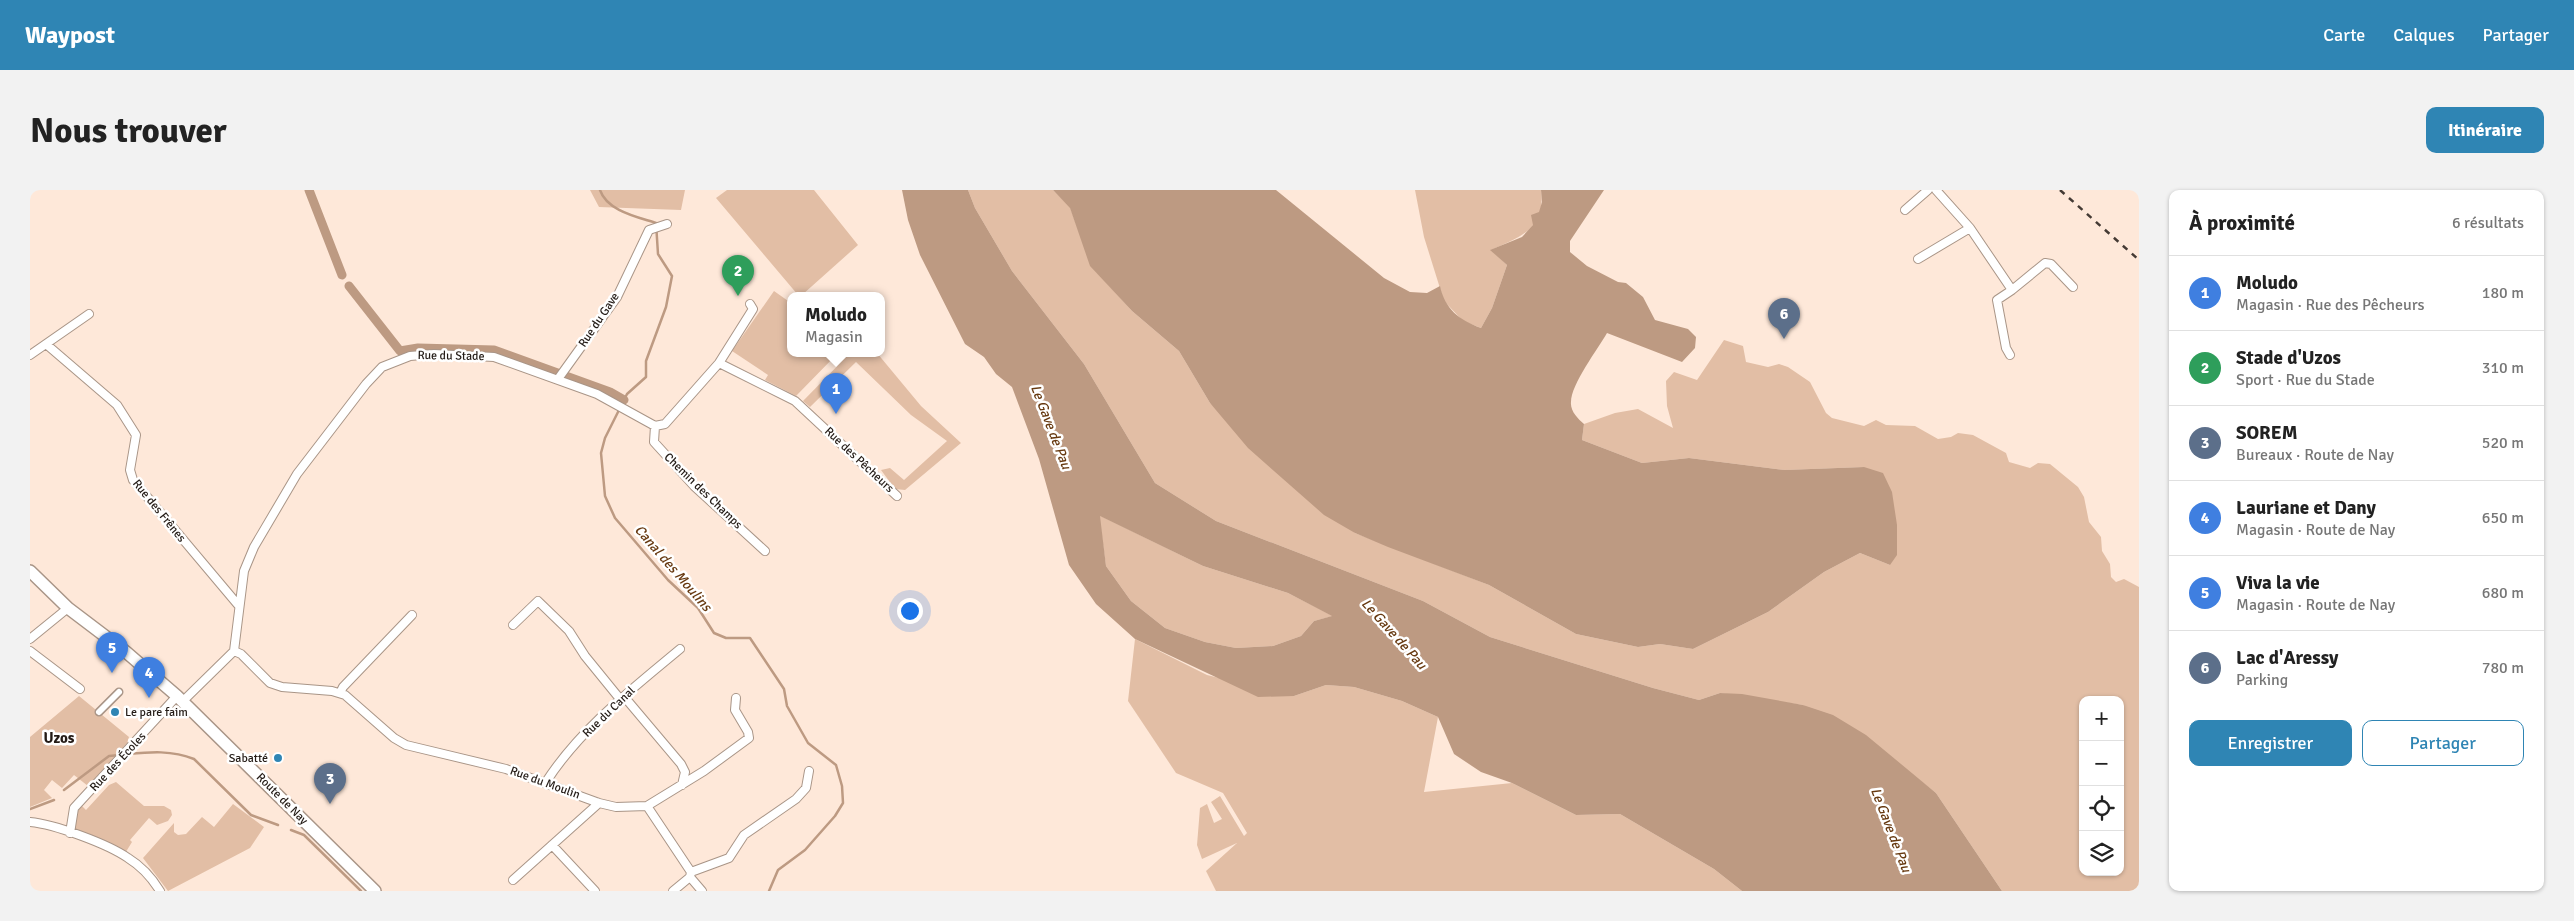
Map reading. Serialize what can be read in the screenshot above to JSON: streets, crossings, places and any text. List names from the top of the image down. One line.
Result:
{"streets":{"main road":["Route de Nay"],"street":["Rue du Gave","Rue du Stade","Rue des Pêcheurs","Chemin des Champs","Rue des Frênes","Rue du Canal","Rue des Écoles","Rue du Moulin"]},"crossings":[["Rue du Gave","Rue du Stade"],["Rue du Stade","Chemin des Champs"],["Rue du Stade","Rue des Frênes"],["Rue du Canal","Rue du Moulin"],["Rue des Écoles","Route de Nay"]],"districts":["Uzos"],"water":["Le Gave de Pau","Canal des Moulins"],"places":["Le pare faim","Sabatté"],"page":{"header":"Waypost","nav":["Carte","Calques","Partager"],"buttons":["Itinéraire",["Enregistrer","Partager"]],"title":"Nous trouver","heading":["À proximité","6 résultats"],"pins":["2","6","1","5","4","3"],"list":[{"mark":"1","name":"Moludo","note":"Magasin · Rue des Pêcheurs","value":"180 m"},{"mark":"2","name":"Stade d'Uzos","note":"Sport · Rue du Stade","value":"310 m"},{"mark":"3","name":"SOREM","note":"Bureaux · Route de Nay","value":"520 m"},{"mark":"4","name":"Lauriane et Dany","note":"Magasin · Route de Nay","value":"650 m"},{"mark":"5","name":"Viva la vie","note":"Magasin · Route de Nay","value":"680 m"},{"mark":"6","name":"Lac d'Aressy","note":"Parking","value":"780 m"}],"popup":["Moludo","Magasin"],"map_buttons":["+","−"]}}
